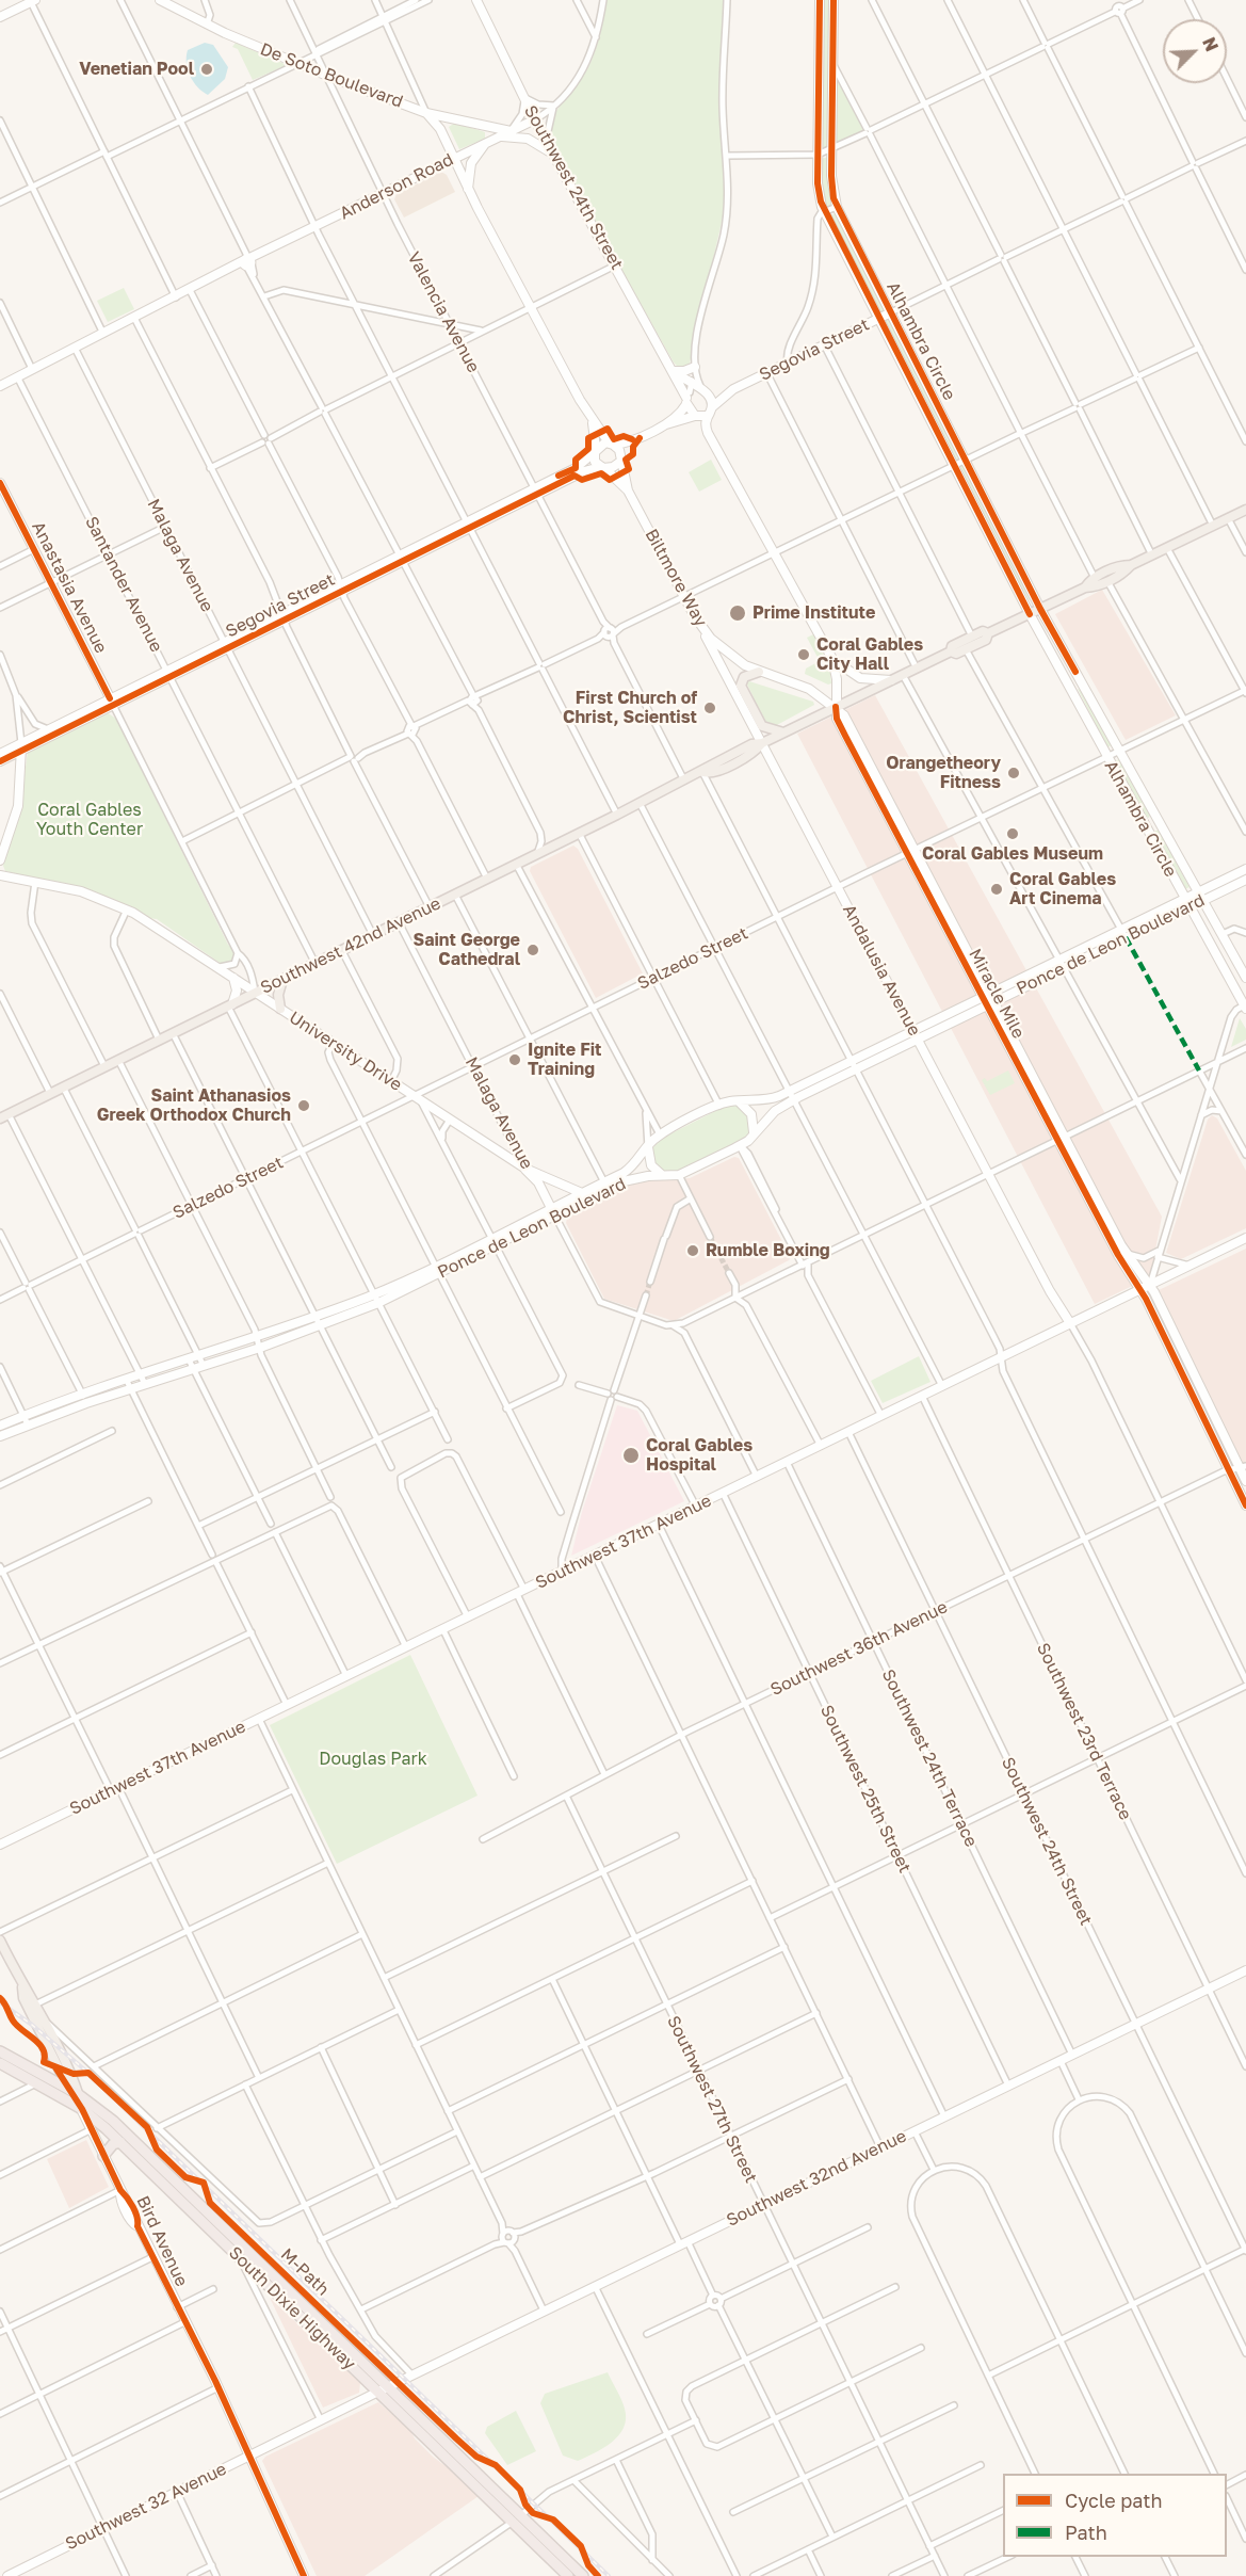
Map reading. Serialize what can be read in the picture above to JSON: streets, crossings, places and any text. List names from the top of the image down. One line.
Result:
{"streets":{"highway":["South Dixie Highway"],"main road":["Southwest 42nd Avenue"],"street":["De Soto Boulevard","Anderson Road","Southwest 24th Street","Valencia Avenue","Alhambra Circle","Segovia Street","Malaga Avenue","Biltmore Way","Santander Avenue","Anastasia Avenue","Ponce de Leon Boulevard","Salzedo Street","Andalusia Avenue","Miracle Mile","University Drive","Southwest 37th Avenue","Southwest 36th Avenue","Southwest 23rd Terrace","Southwest 24th Terrace","Southwest 25th Street","Southwest 27th Street","Southwest 32nd Avenue","Bird Avenue","Southwest 32 Avenue"],"cycle path":["M-Path"]},"crossings":[["De Soto Boulevard","Anderson Road"],["De Soto Boulevard","Valencia Avenue"],["Anderson Road","Southwest 24th Street"],["Anderson Road","Valencia Avenue"],["Anderson Road","Malaga Avenue"],["Anderson Road","Santander Avenue"],["Southwest 24th Street","Segovia Street"],["Southwest 24th Street","Southwest 37th Avenue"],["Southwest 24th Street","Southwest 36th Avenue"],["Southwest 24th Street","Southwest 32nd Avenue"],["Valencia Avenue","Segovia Street"],["Valencia Avenue","Southwest 42nd Avenue"],["Alhambra Circle","Segovia Street"],["Alhambra Circle","Ponce de Leon Boulevard"],["Alhambra Circle","Southwest 42nd Avenue"],["Alhambra Circle","Salzedo Street"],["Segovia Street","Malaga Avenue"],["Segovia Street","Biltmore Way"],["Segovia Street","Santander Avenue"],["Segovia Street","Anastasia Avenue"],["Malaga Avenue","Ponce de Leon Boulevard"],["Malaga Avenue","Southwest 42nd Avenue"],["Malaga Avenue","Salzedo Street"],["Malaga Avenue","University Drive"],["Biltmore Way","Southwest 42nd Avenue"],["Biltmore Way","Andalusia Avenue"],["Biltmore Way","Miracle Mile"],["Santander Avenue","Southwest 42nd Avenue"],["Anastasia Avenue","Southwest 42nd Avenue"],["Anastasia Avenue","University Drive"],["Ponce de Leon Boulevard","Andalusia Avenue"],["Ponce de Leon Boulevard","Miracle Mile"],["Ponce de Leon Boulevard","University Drive"],["Southwest 42nd Avenue","Andalusia Avenue"],["Southwest 42nd Avenue","Miracle Mile"],["Southwest 42nd Avenue","University Drive"],["Salzedo Street","Andalusia Avenue"],["Salzedo Street","Miracle Mile"],["Salzedo Street","University Drive"],["Andalusia Avenue","Southwest 37th Avenue"],["Miracle Mile","Southwest 37th Avenue"],["Miracle Mile","Southwest 36th Avenue"],["Southwest 37th Avenue","Southwest 23rd Terrace"],["Southwest 37th Avenue","Southwest 24th Terrace"],["Southwest 37th Avenue","Southwest 25th Street"],["Southwest 36th Avenue","Southwest 23rd Terrace"],["Southwest 36th Avenue","Southwest 24th Terrace"],["Southwest 36th Avenue","Southwest 25th Street"],["Southwest 36th Avenue","Southwest 27th Street"],["Southwest 23rd Terrace","Southwest 32nd Avenue"],["Southwest 24th Terrace","Southwest 32nd Avenue"],["Southwest 25th Street","Southwest 32nd Avenue"],["Southwest 27th Street","Southwest 32nd Avenue"],["Southwest 32nd Avenue","South Dixie Highway"],["Southwest 32nd Avenue","Southwest 32 Avenue"],["Bird Avenue","South Dixie Highway"],["Bird Avenue","Southwest 32 Avenue"],["South Dixie Highway","Southwest 32 Avenue"]],"parks":["Coral Gables Youth Center","Douglas Park"],"places":["Venetian Pool","Prime Institute","Coral Gables City Hall","First Church of Christ, Scientist","Orangetheory Fitness","Coral Gables Museum","Coral Gables Art Cinema","Saint George Cathedral","Ignite Fit Training","Saint Athanasios Greek Orthodox Church","Rumble Boxing","Coral Gables Hospital"],"legend":["Cycle path","Path"],"north":"top right"}
